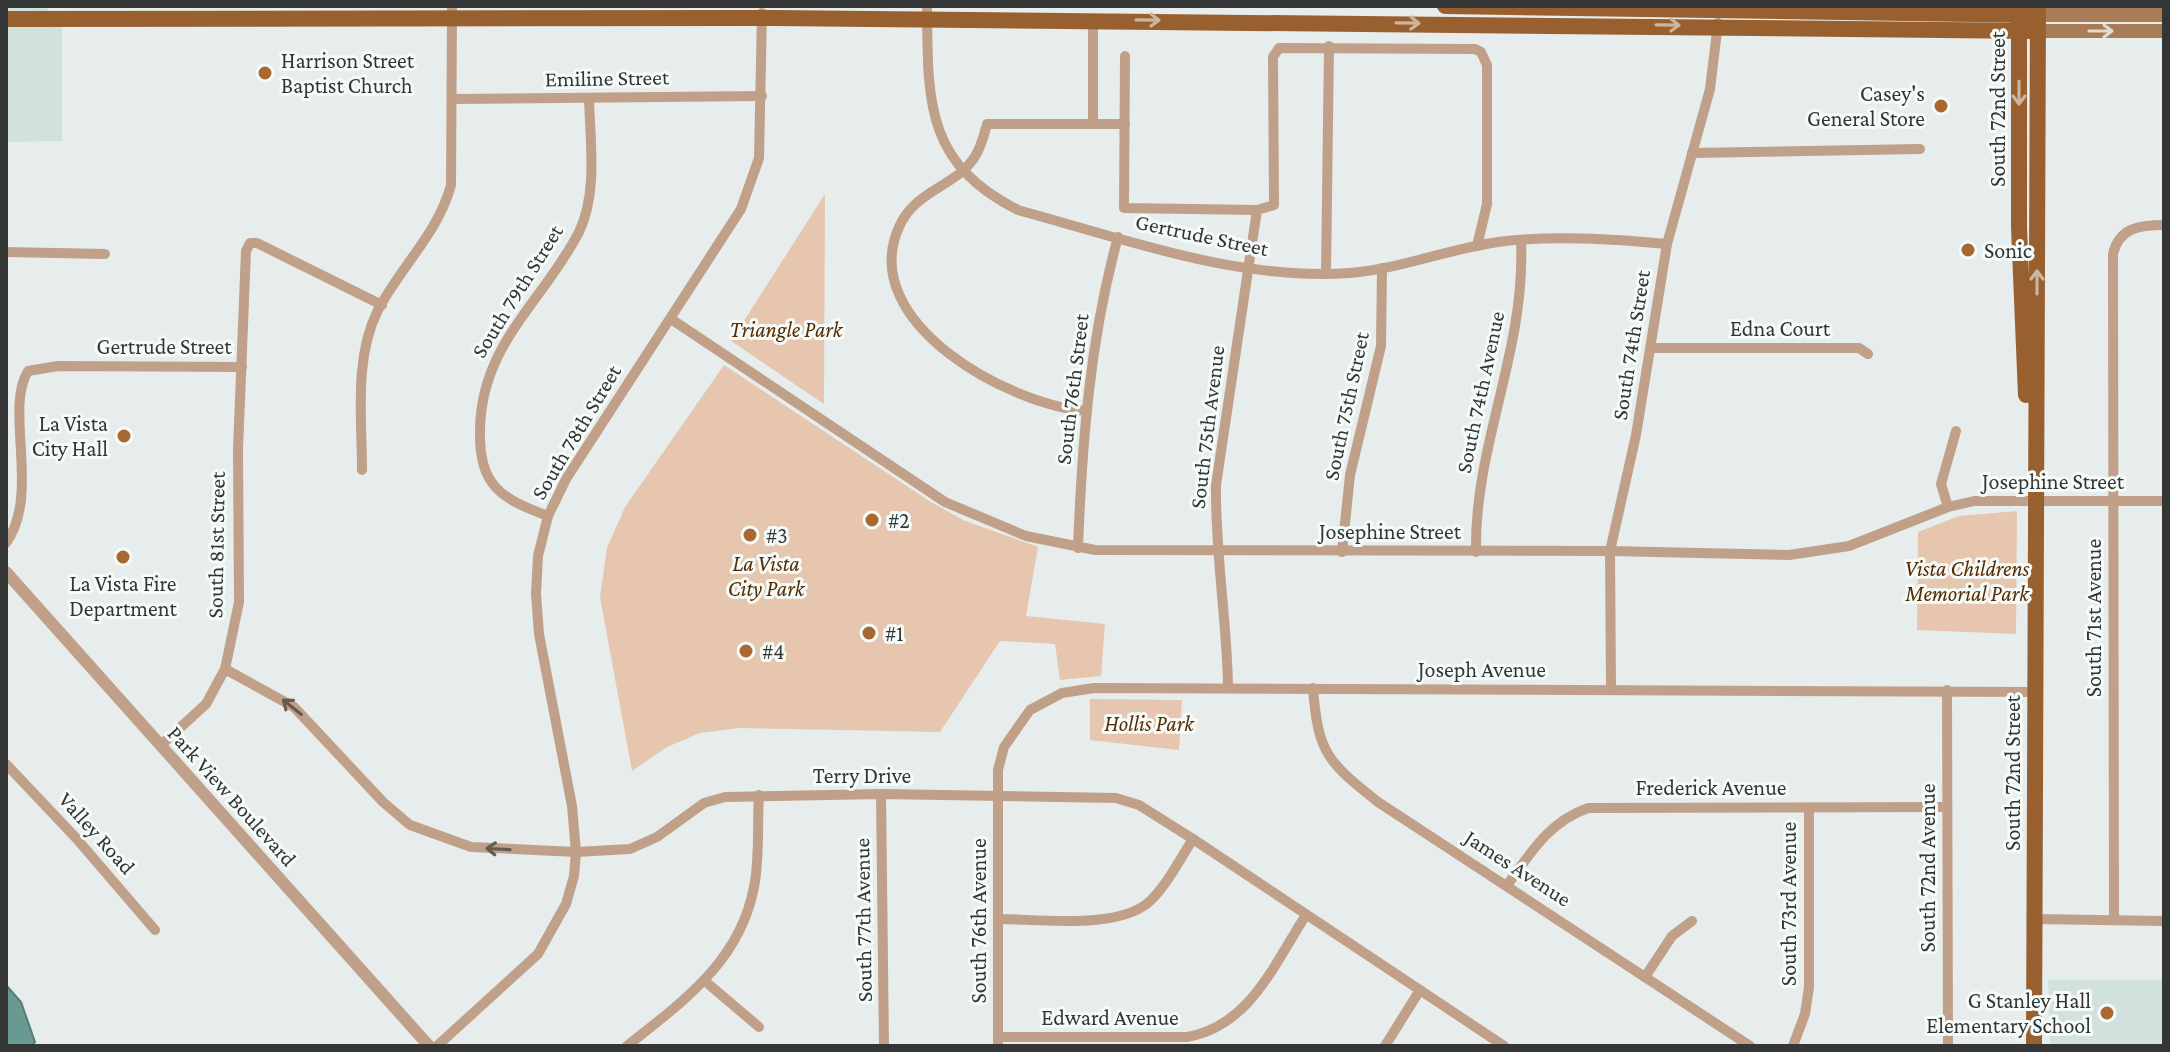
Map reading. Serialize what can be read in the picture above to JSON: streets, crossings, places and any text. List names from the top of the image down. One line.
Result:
{"streets":{"main road":["South 72nd Street"],"street":["Emiline Street","Gertrude Street","South 79th Street","Edna Court","South 74th Street","South 76th Street","South 74th Avenue","South 75th Street","South 75th Avenue","South 78th Street","Josephine Street","South 81st Street","South 71st Avenue","Joseph Avenue","Terry Drive","Frederick Avenue","Park View Boulevard","Valley Road","James Avenue","South 72nd Avenue","South 73rd Avenue","South 77th Avenue","South 76th Avenue","Edward Avenue"]},"crossings":[["Emiline Street","South 79th Street"],["Emiline Street","South 78th Street"],["South 72nd Street","Josephine Street"],["South 72nd Street","Joseph Avenue"],["Gertrude Street","South 74th Street"],["Gertrude Street","South 76th Street"],["Gertrude Street","South 74th Avenue"],["Gertrude Street","South 75th Street"],["Gertrude Street","South 75th Avenue"],["Gertrude Street","South 81st Street"],["South 79th Street","South 78th Street"],["Edna Court","South 74th Street"],["South 74th Street","Josephine Street"],["South 74th Street","Joseph Avenue"],["South 76th Street","Josephine Street"],["South 74th Avenue","Josephine Street"],["South 75th Street","Josephine Street"],["South 75th Avenue","Josephine Street"],["South 75th Avenue","Joseph Avenue"],["South 78th Street","Josephine Street"],["South 78th Street","Terry Drive"],["Josephine Street","South 71st Avenue"],["South 81st Street","Terry Drive"],["South 81st Street","Park View Boulevard"],["Joseph Avenue","Terry Drive"],["Joseph Avenue","James Avenue"],["Joseph Avenue","South 72nd Avenue"],["Joseph Avenue","South 76th Avenue"],["Terry Drive","South 77th Avenue"],["Terry Drive","South 76th Avenue"],["Terry Drive","Edward Avenue"],["Frederick Avenue","James Avenue"],["Frederick Avenue","South 72nd Avenue"],["Frederick Avenue","South 73rd Avenue"],["South 76th Avenue","Edward Avenue"]],"parks":["Triangle Park","La Vista City Park","Vista Childrens Memorial Park","Hollis Park"],"places":["Harrison Street Baptist Church","Casey's General Store","Sonic","La Vista City Hall","#2","#3","La Vista Fire Department","#1","#4","G Stanley Hall Elementary School"]}
